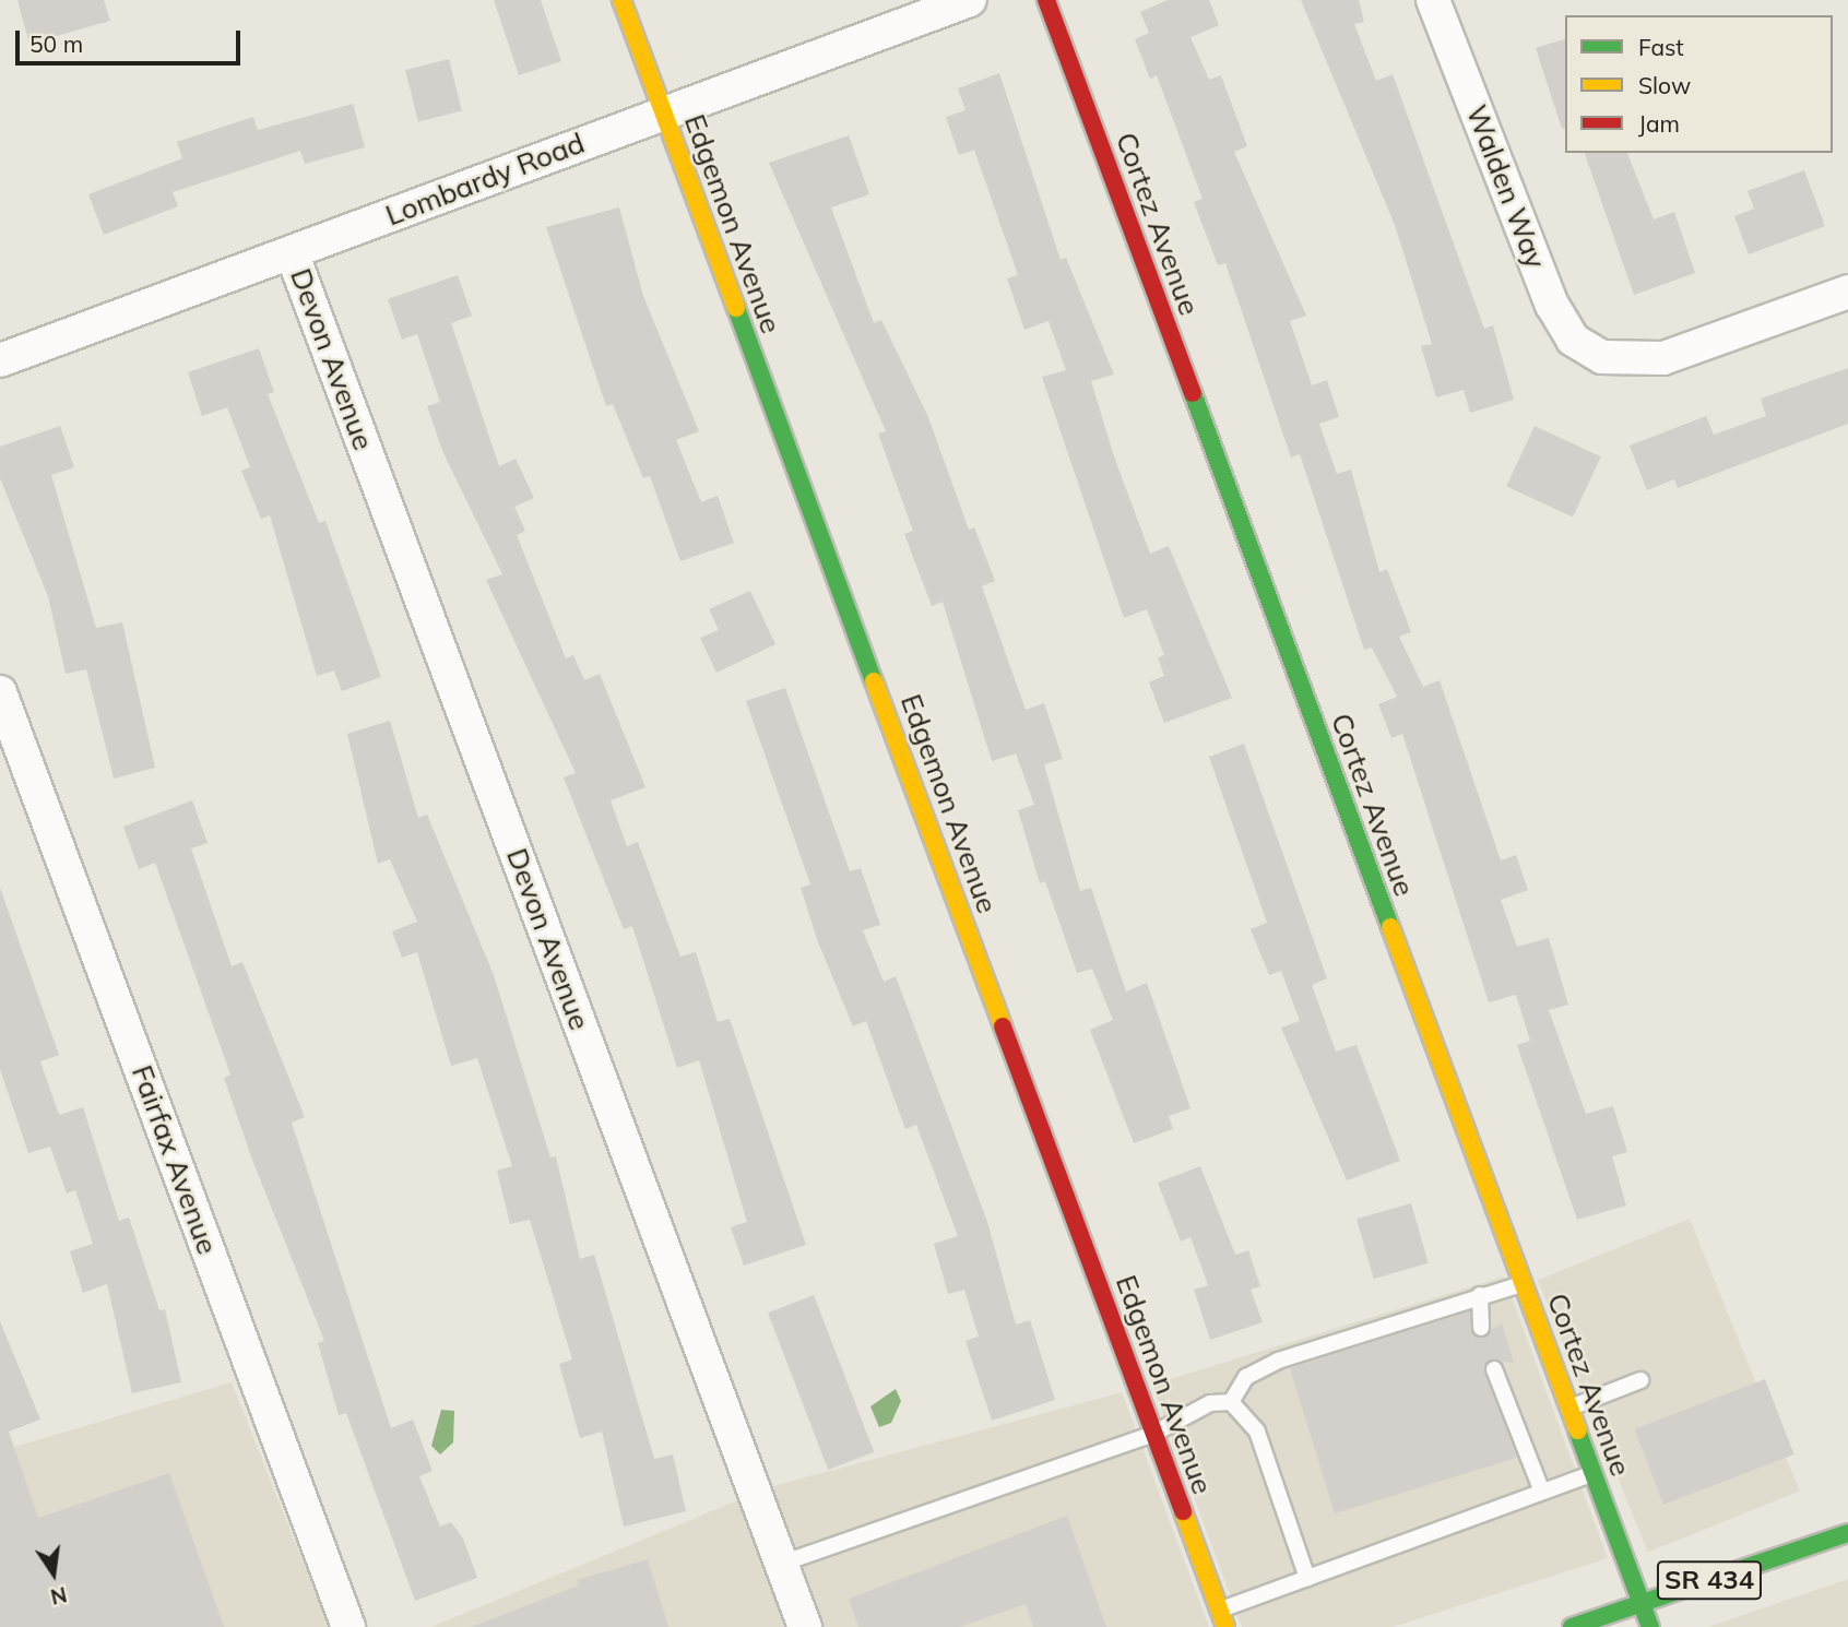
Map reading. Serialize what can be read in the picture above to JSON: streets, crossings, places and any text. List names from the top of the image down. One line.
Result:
{"streets":{"street":["Lombardy Road","Walden Way","Edgemon Avenue","Cortez Avenue","Devon Avenue","Fairfax Avenue","SR 434"]},"crossings":[["Lombardy Road","Edgemon Avenue"],["Lombardy Road","Devon Avenue"],["Cortez Avenue","SR 434"]],"legend":["Fast","Slow","Jam"],"scale_bar":"50 m","north":"bottom"}
